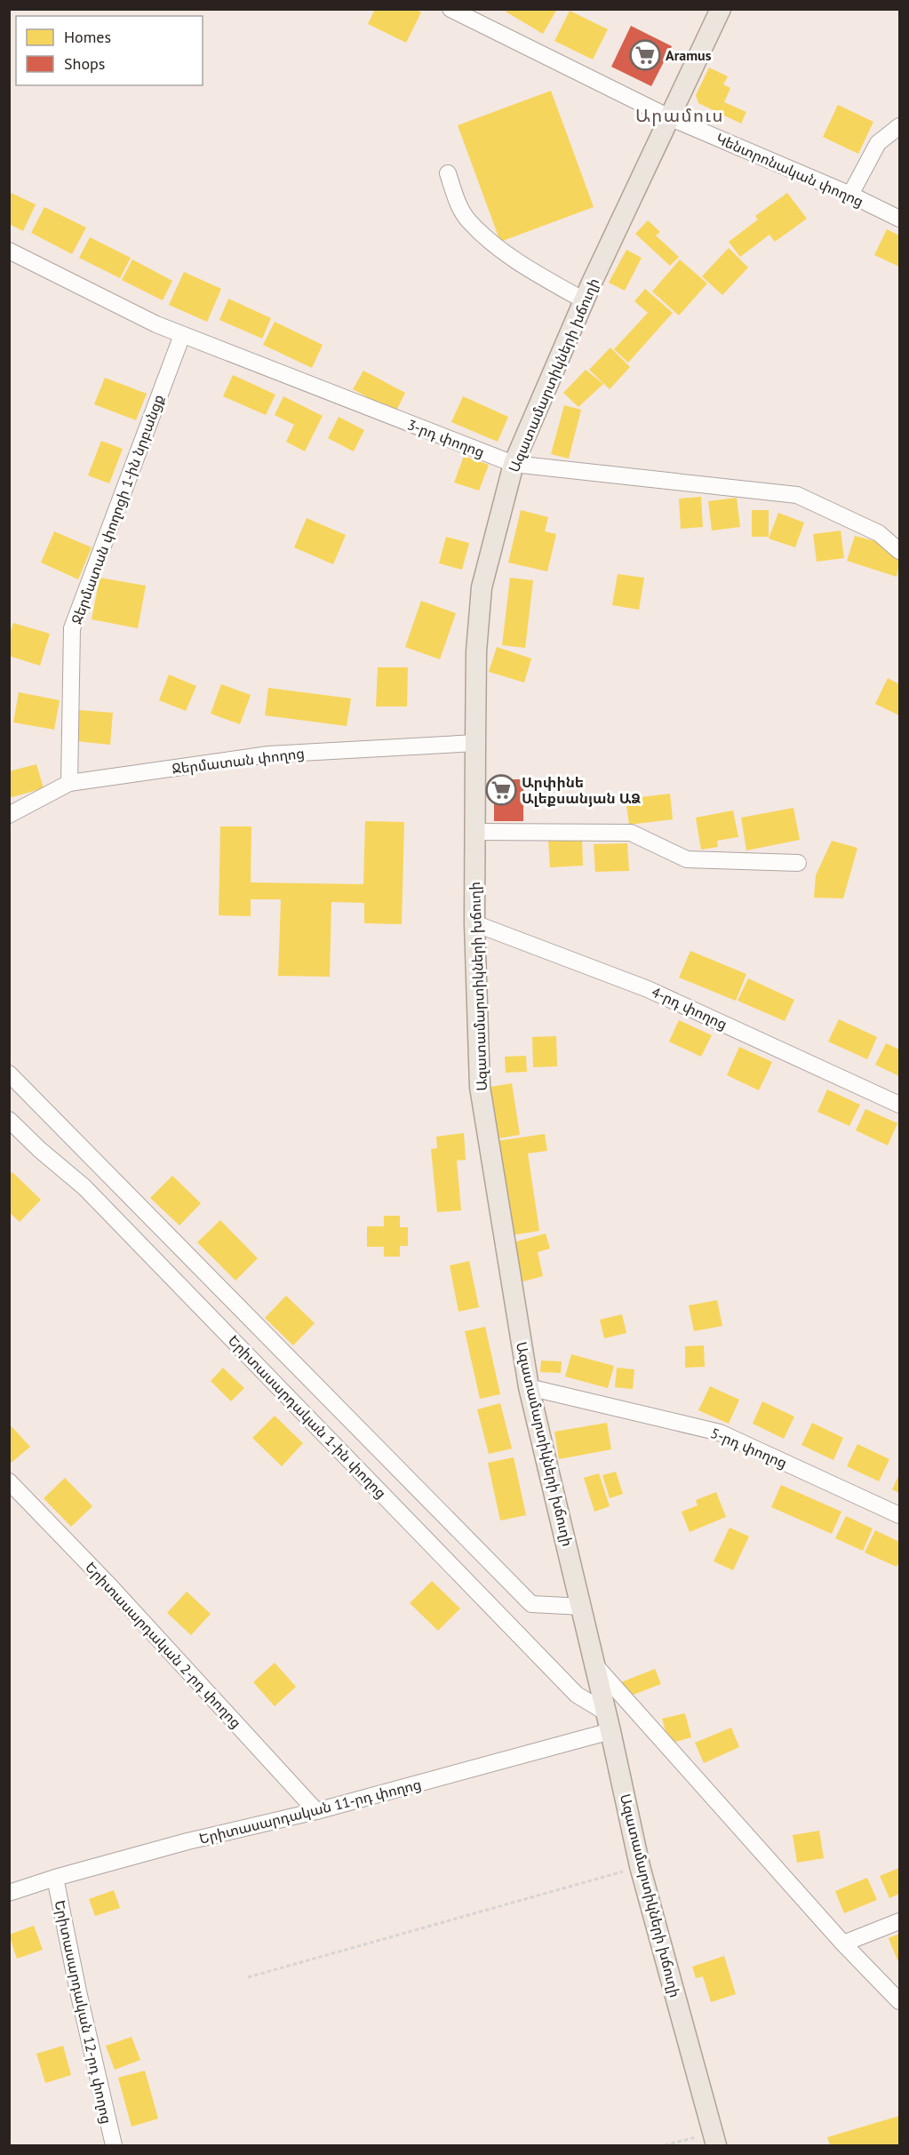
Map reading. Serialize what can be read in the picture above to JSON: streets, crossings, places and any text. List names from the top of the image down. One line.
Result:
{"streets":{"main road":["Ազատամարտիկների խճուղի"],"street":["Կենտրոնական փողոց","3-րդ փողոց","Ջերմատան փողոցի 1-ին նրբանցք","Ջերմատան փողոց","4-րդ փողոց","Երիտասարդական 1-ին փողոց","5-րդ փողոց","Երիտասարդական 2-րդ փողոց","Երիտասարդական 11-րդ փողոց","Երիտասարդական 12-րդ փողոց"]},"crossings":[["Կենտրոնական փողոց","Ազատամարտիկների խճուղի"],["Ազատամարտիկների խճուղի","3-րդ փողոց"],["Ազատամարտիկների խճուղի","Ջերմատան փողոց"],["Ազատամարտիկների խճուղի","4-րդ փողոց"],["Ազատամարտիկների խճուղի","Երիտասարդական 1-ին փողոց"],["Ազատամարտիկների խճուղի","5-րդ փողոց"],["Ազատամարտիկների խճուղի","Երիտասարդական 11-րդ փողոց"],["3-րդ փողոց","Ջերմատան փողոցի 1-ին նրբանցք"],["Ջերմատան փողոցի 1-ին նրբանցք","Ջերմատան փողոց"],["Երիտասարդական 1-ին փողոց","Երիտասարդական 11-րդ փողոց"],["Երիտասարդական 2-րդ փողոց","Երիտասարդական 11-րդ փողոց"],["Երիտասարդական 11-րդ փողոց","Երիտասարդական 12-րդ փողոց"]],"districts":["Արամուս"],"places":{"supermarket":["Aramus","Արփինե Ալեքսանյան ԱՁ"]},"legend":["Homes","Shops"]}
